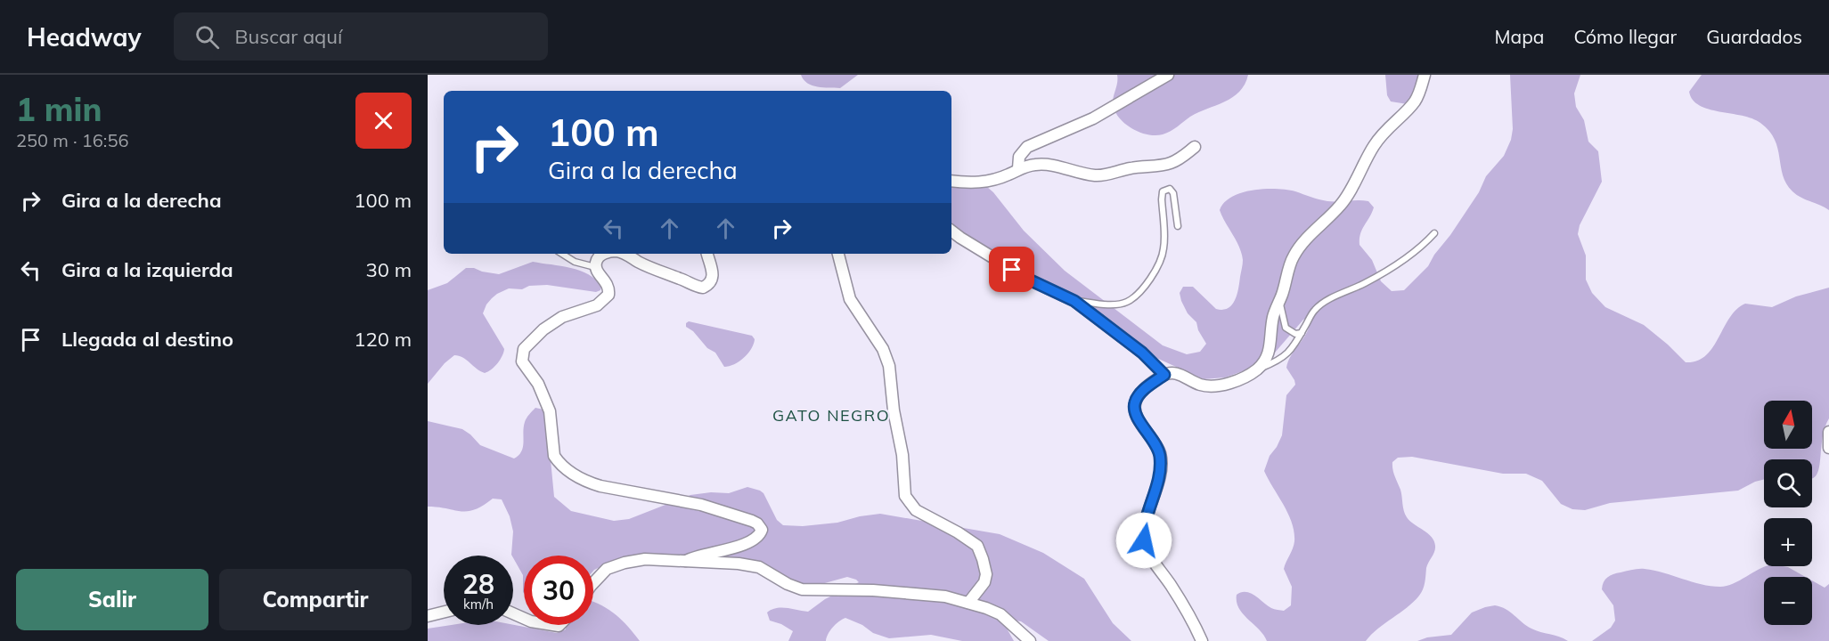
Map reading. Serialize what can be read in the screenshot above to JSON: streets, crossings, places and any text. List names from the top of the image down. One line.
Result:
{"districts":["GATO NEGRO"],"north":"top","page":{"header":"Headway","search":"Buscar aquí","nav":["Mapa","Cómo llegar","Guardados"],"heading":["1 min","250 m · 16:56"],"turn":["100 m","Gira a la derecha"],"list":[{"name":"Gira a la derecha","value":"100 m"},{"name":"Gira a la izquierda","value":"30 m"},{"name":"Llegada al destino","value":"120 m"}],"map_buttons":["+","−"],"speed":"28 km/h","limit":"30","buttons":["Salir","Compartir"]}}
